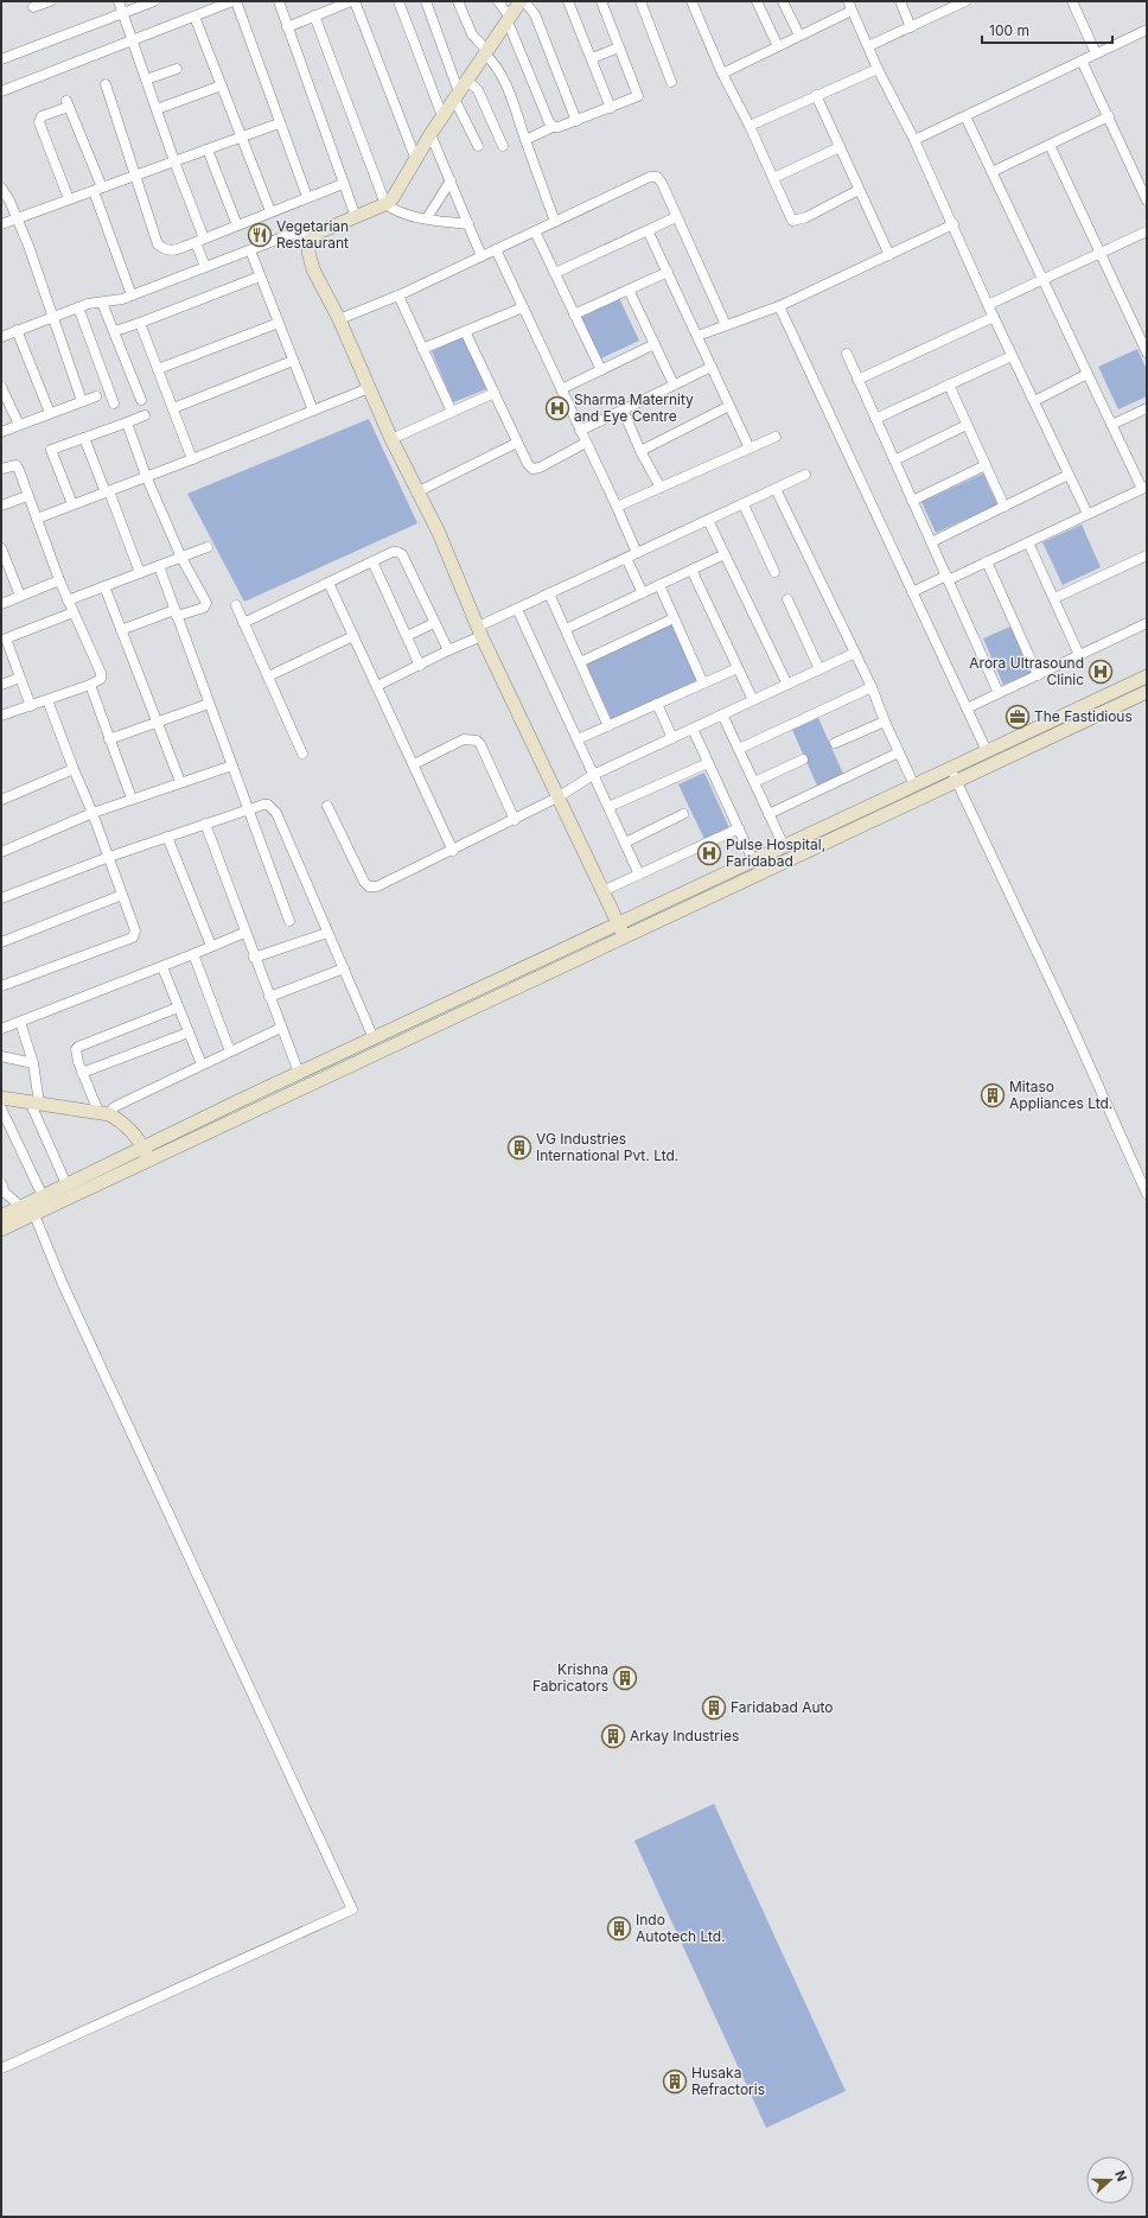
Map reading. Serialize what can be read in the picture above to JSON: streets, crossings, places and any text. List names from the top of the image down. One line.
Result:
{"places":{"restaurant":["Vegetarian Restaurant"],"hospital":["Sharma Maternity and Eye Centre","Arora Ultrasound Clinic","Pulse Hospital, Faridabad"],"office":["The Fastidious"],"building":["Mitaso Appliances Ltd.","VG Industries International Pvt. Ltd.","Krishna Fabricators","Faridabad Auto","Arkay Industries","Indo Autotech Ltd.","Husaka Refractoris"]},"scale_bar":"100 m","north":"right"}
